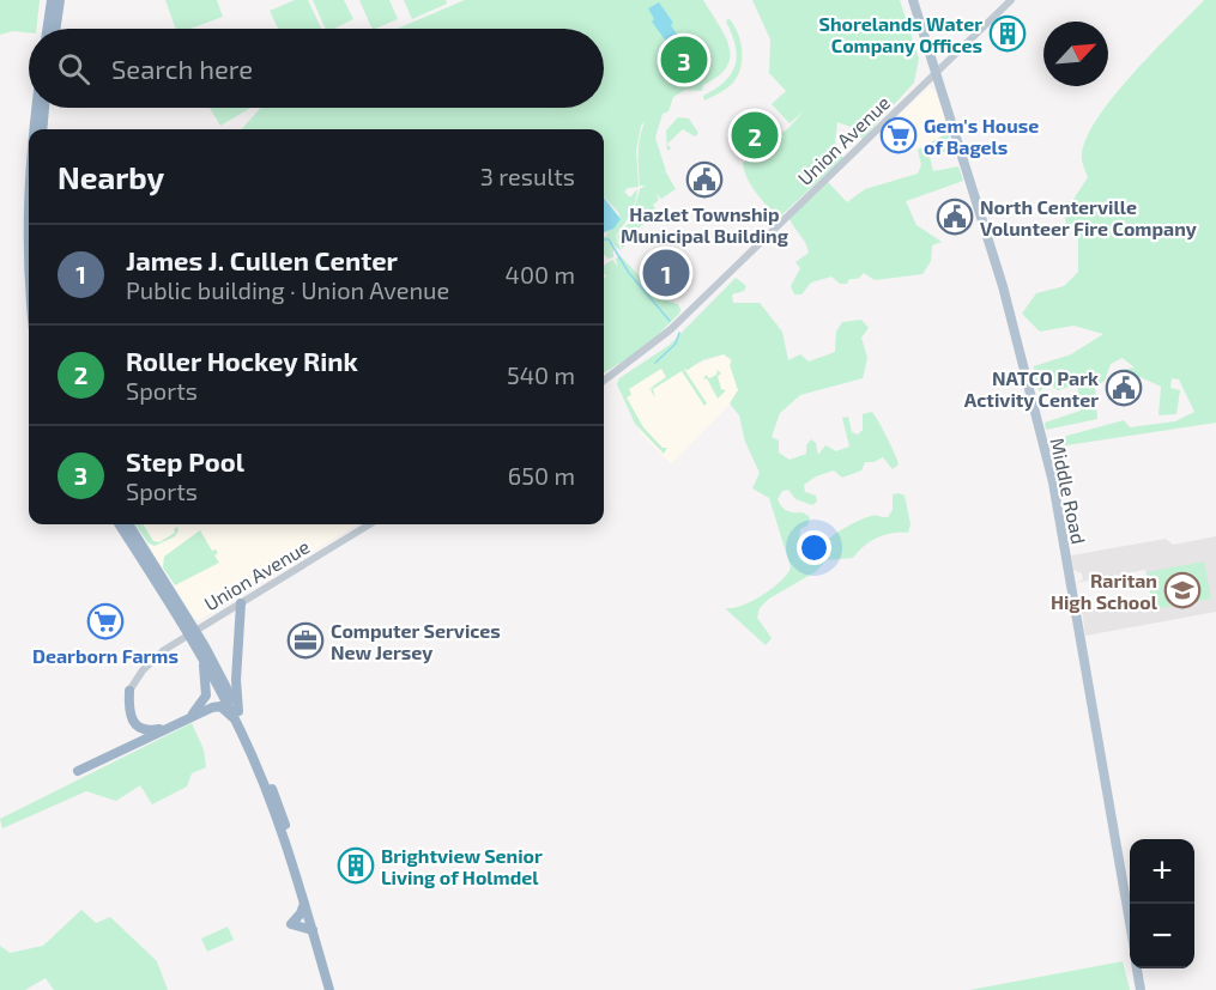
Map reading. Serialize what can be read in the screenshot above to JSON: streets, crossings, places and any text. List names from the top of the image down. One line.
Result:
{"streets":{"main road":["Middle Road"],"street":["Union Avenue"]},"crossings":[["Union Avenue","Middle Road"]],"places":{"building":["Shorelands Water Company Offices","Brightview Senior Living of Holmdel"],"supermarket":["Gem's House of Bagels","Dearborn Farms"],"public building":["Hazlet Township Municipal Building","North Centerville Volunteer Fire Company","NATCO Park Activity Center"],"school or university":["Raritan High School"],"office":["Computer Services New Jersey"]},"north":"top right","page":{"search":"Search here","pins":["3","2","1"],"heading":["Nearby","3 results"],"list":[{"mark":"1","name":"James J. Cullen Center","note":"Public building · Union Avenue","value":"400 m"},{"mark":"2","name":"Roller Hockey Rink","note":"Sports","value":"540 m"},{"mark":"3","name":"Step Pool","note":"Sports","value":"650 m"}],"map_buttons":["+","−"]}}
